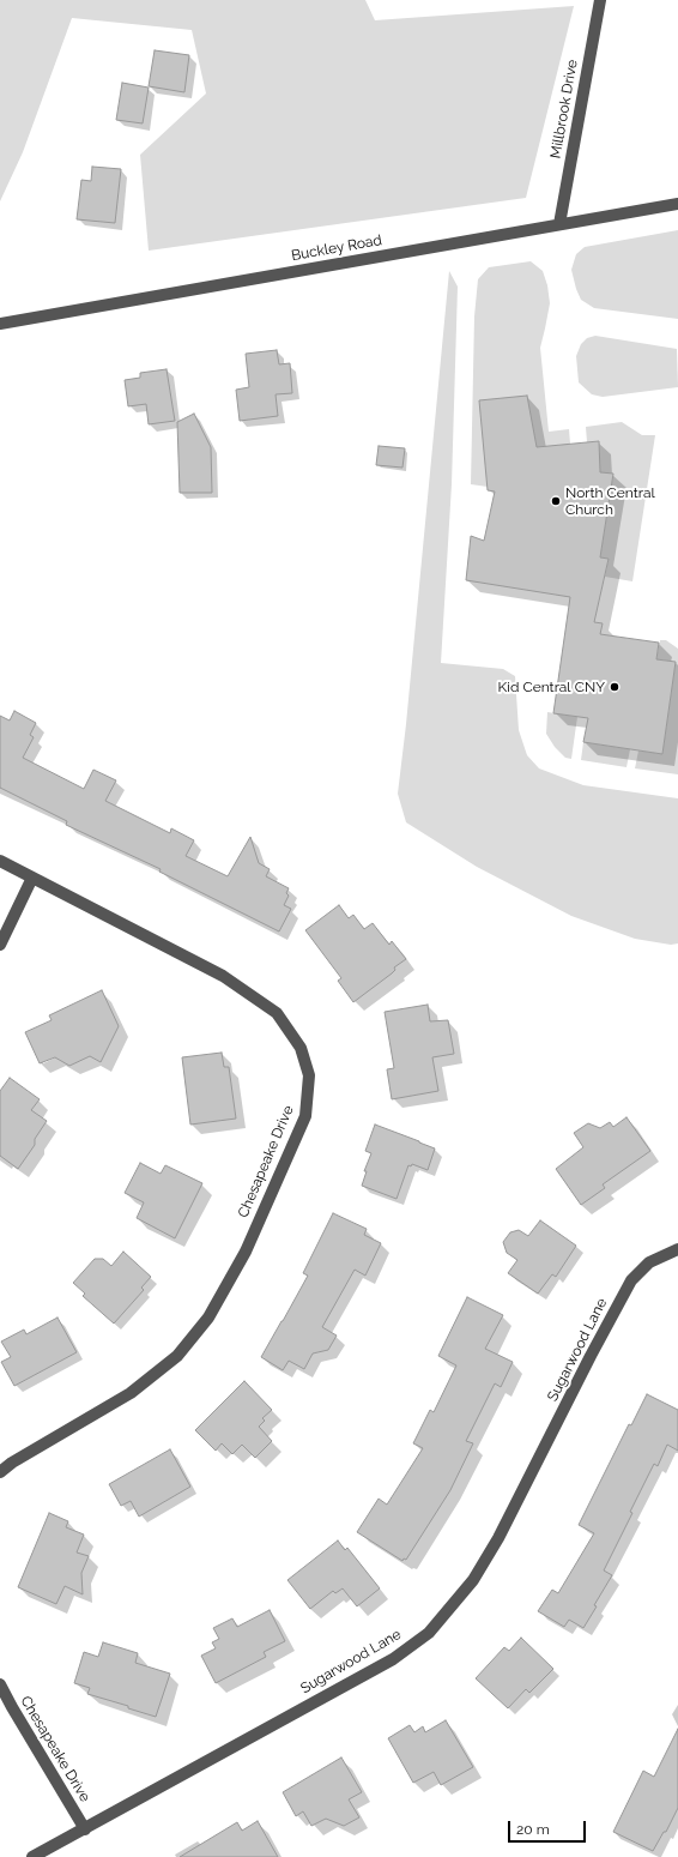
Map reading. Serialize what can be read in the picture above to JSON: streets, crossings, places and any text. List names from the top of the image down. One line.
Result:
{"streets":{"street":["Millbrook Drive","Buckley Road","Chesapeake Drive","Sugarwood Lane"]},"crossings":[["Millbrook Drive","Buckley Road"],["Chesapeake Drive","Sugarwood Lane"]],"places":["North Central Church","Kid Central CNY"],"scale_bar":"20 m"}
